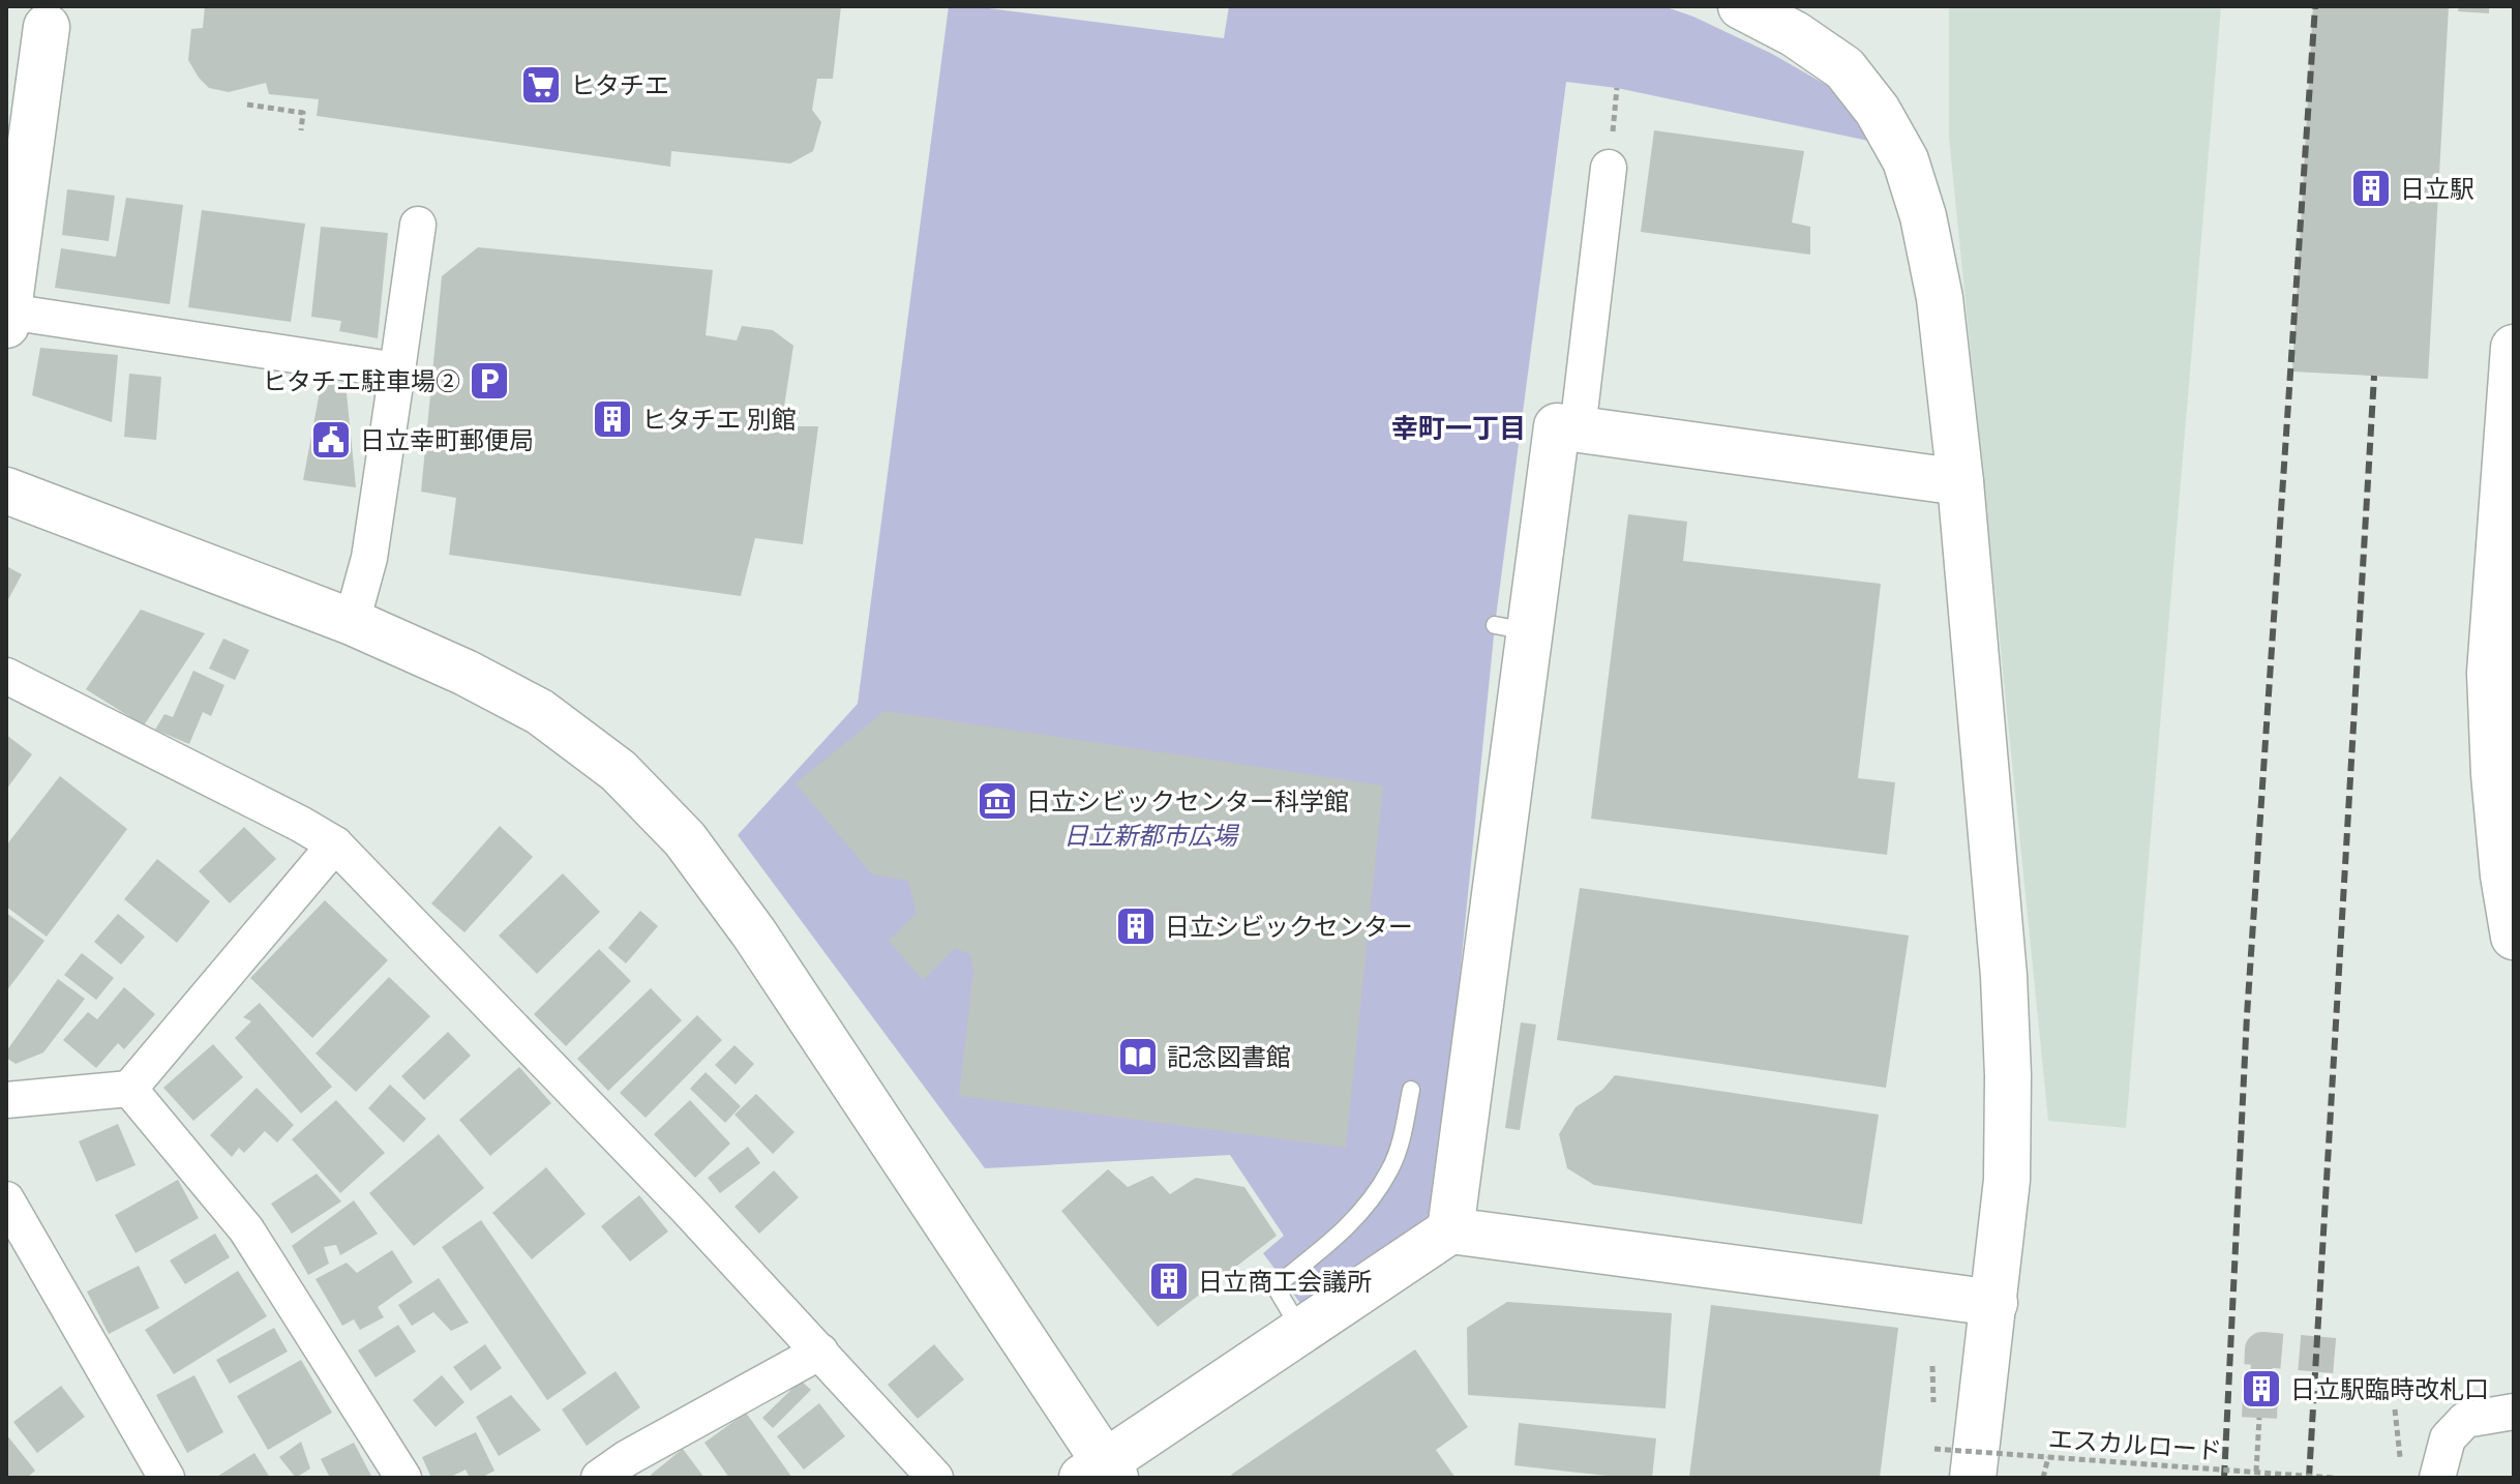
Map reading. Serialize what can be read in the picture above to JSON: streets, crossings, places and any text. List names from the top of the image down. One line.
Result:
{"streets":{"path":["エスカルロード"]},"districts":["幸町一丁目"],"parks":["日立新都市広場"],"places":{"supermarket":["ヒタチエ"],"building":["日立駅","ヒタチエ 別館","日立シビックセンター","日立商工会議所","日立駅臨時改札口"],"parking":["ヒタチエ駐車場②"],"public building":["日立幸町郵便局"],"museum":["日立シビックセンター科学館"],"library":["記念図書館"]}}
